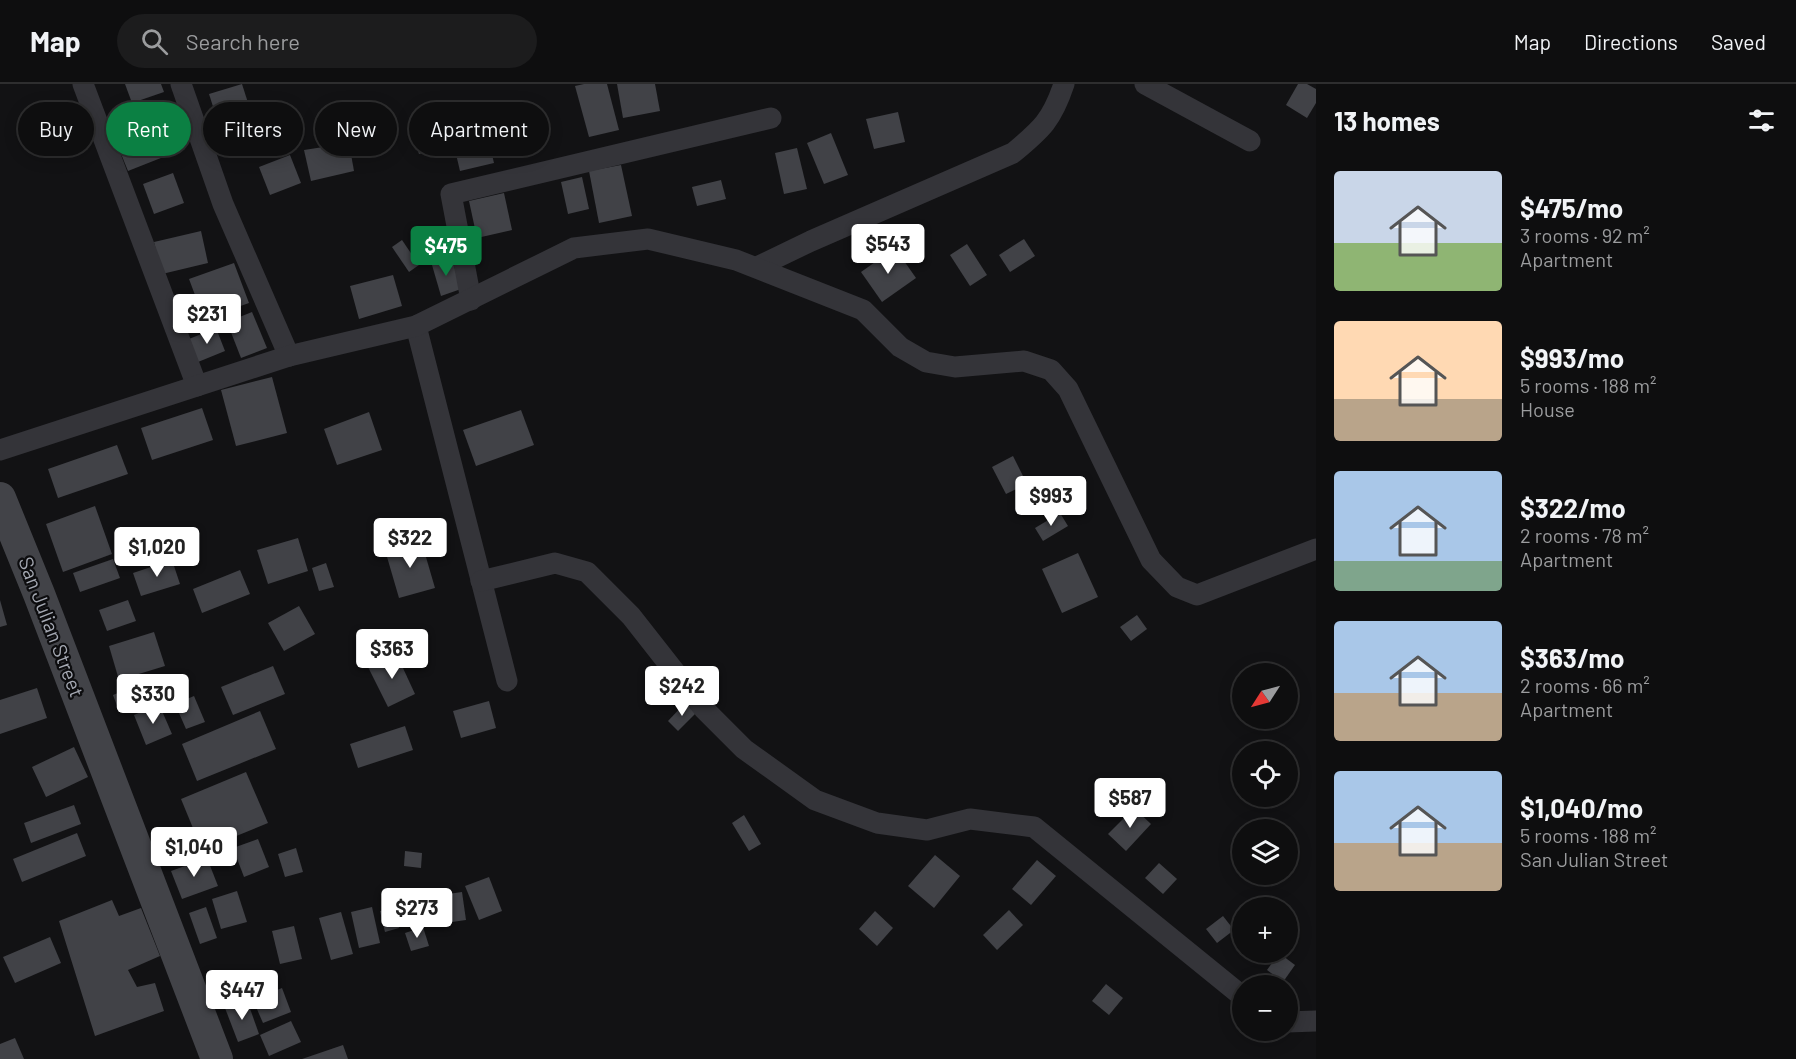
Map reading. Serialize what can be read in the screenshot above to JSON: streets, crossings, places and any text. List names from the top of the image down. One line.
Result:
{"streets":{"street":["San Julian Street"]},"north":"bottom left","page":{"header":"Map","search":"Search here","nav":["Map","Directions","Saved"],"heading":"13 homes","chip":["Buy","Rent","Filters","New","Apartment"],"list":[{"name":"$475/mo","note":"3 rooms · 92 m² · Apartment"},{"name":"$993/mo","note":"5 rooms · 188 m² · House"},{"name":"$322/mo","note":"2 rooms · 78 m² · Apartment"},{"name":"$363/mo","note":"2 rooms · 66 m² · Apartment"},{"name":"$1,040/mo","note":"5 rooms · 188 m² · San Julian Street"}],"price":["$543","$475","$231","$993","$322","$1,020","$363","$242","$330","$587","$1,040","$273","$447"],"map_buttons":["+","−"]}}
